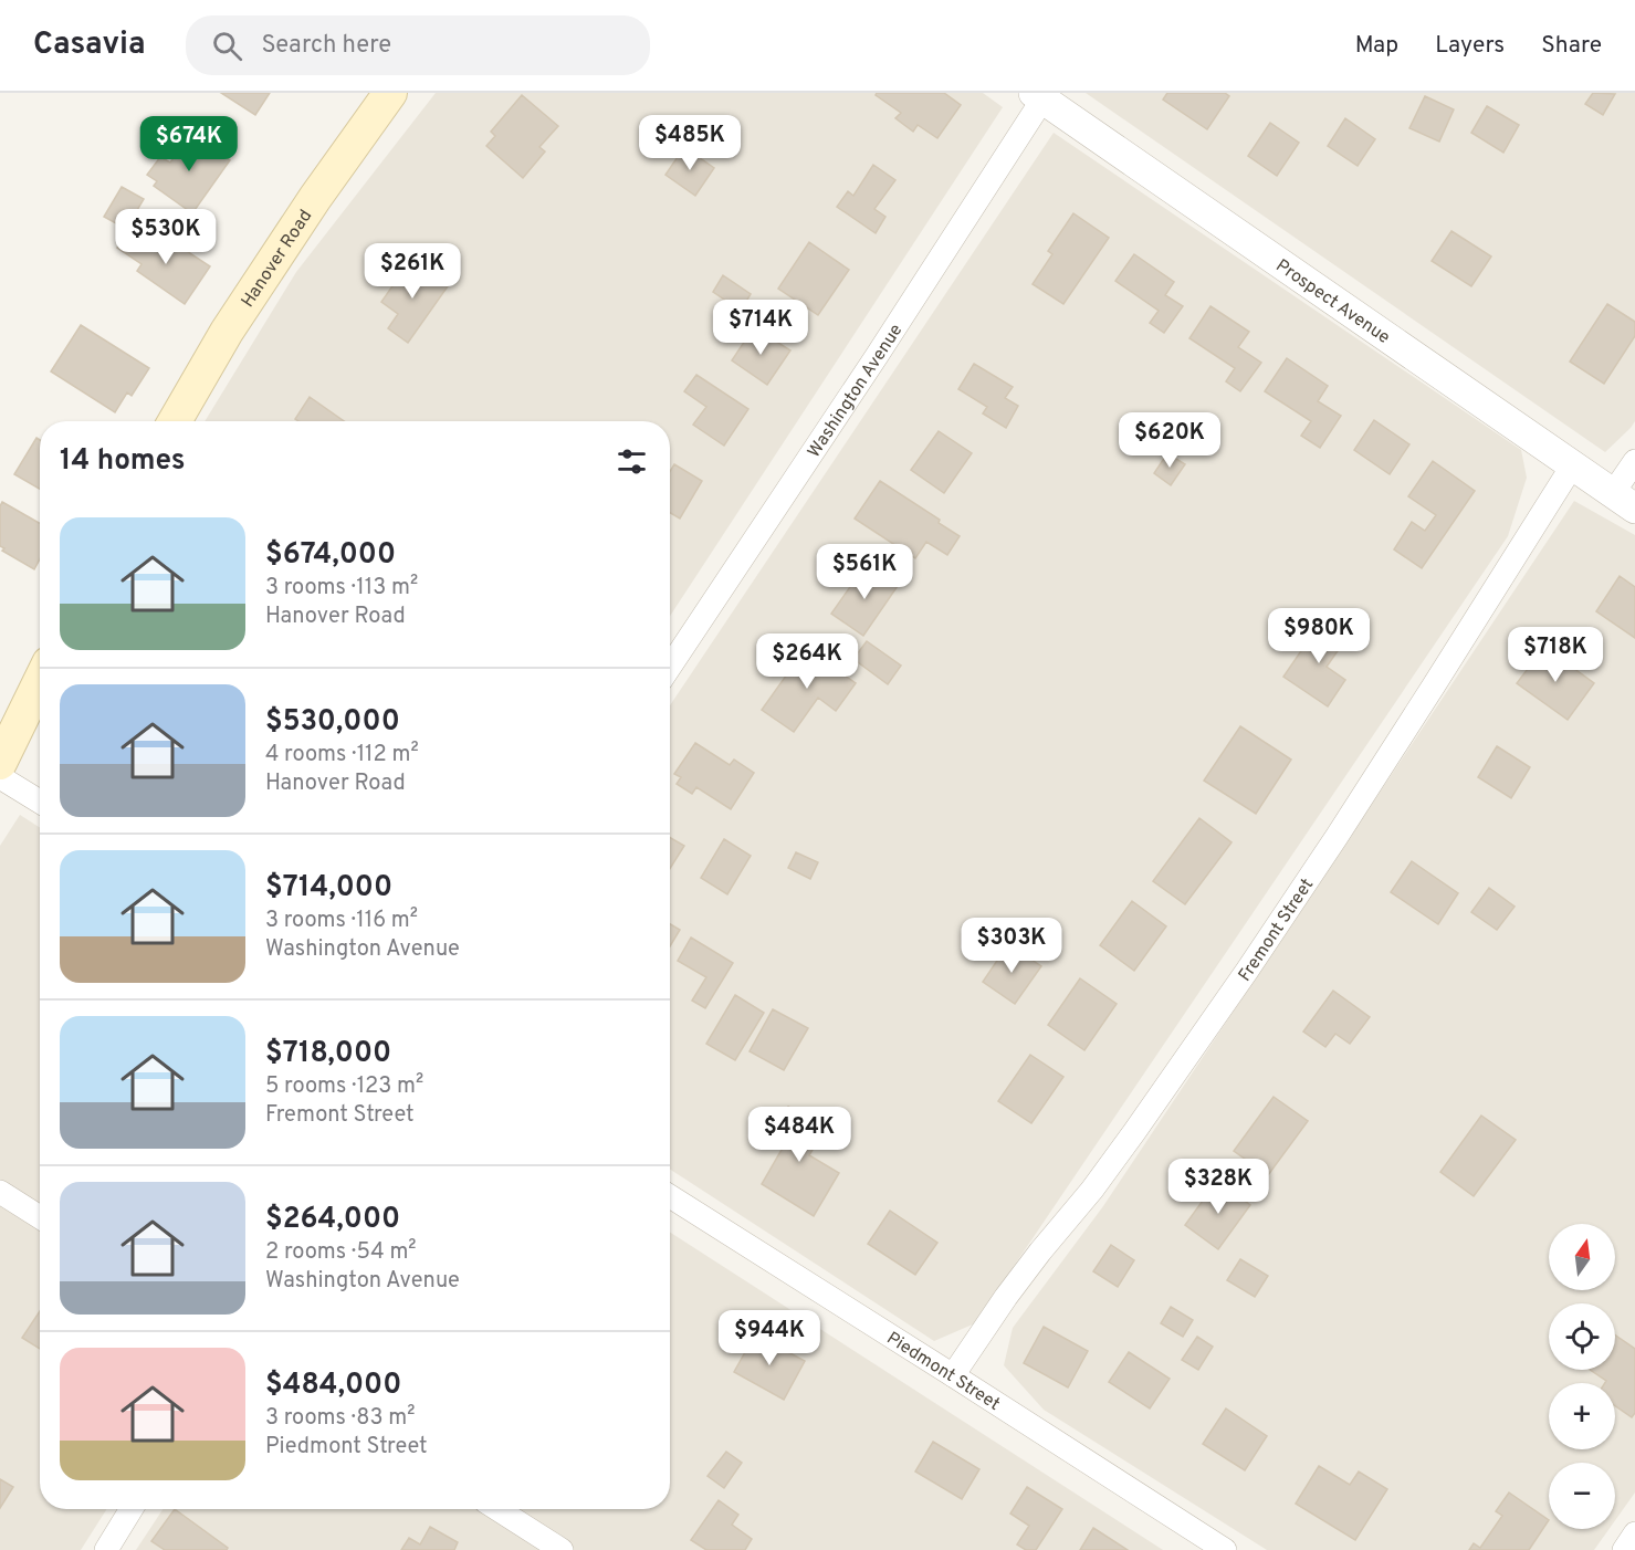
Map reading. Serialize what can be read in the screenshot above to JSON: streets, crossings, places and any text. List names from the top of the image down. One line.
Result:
{"streets":{"main road":["Hanover Road"],"street":["Prospect Avenue","Washington Avenue","Fremont Street","Piedmont Street"]},"crossings":[["Prospect Avenue","Washington Avenue"],["Prospect Avenue","Fremont Street"],["Fremont Street","Piedmont Street"]],"north":"top","page":{"header":"Casavia","search":"Search here","nav":["Map","Layers","Share"],"price":["$485K","$674K","$530K","$261K","$714K","$620K","$561K","$980K","$718K","$264K","$303K","$484K","$328K","$944K"],"heading":"14 homes","list":[{"name":"$674,000","note":"3 rooms · 113 m² · Hanover Road"},{"name":"$530,000","note":"4 rooms · 112 m² · Hanover Road"},{"name":"$714,000","note":"3 rooms · 116 m² · Washington Avenue"},{"name":"$718,000","note":"5 rooms · 123 m² · Fremont Street"},{"name":"$264,000","note":"2 rooms · 54 m² · Washington Avenue"},{"name":"$484,000","note":"3 rooms · 83 m² · Piedmont Street"}],"map_buttons":["+","−"]}}
